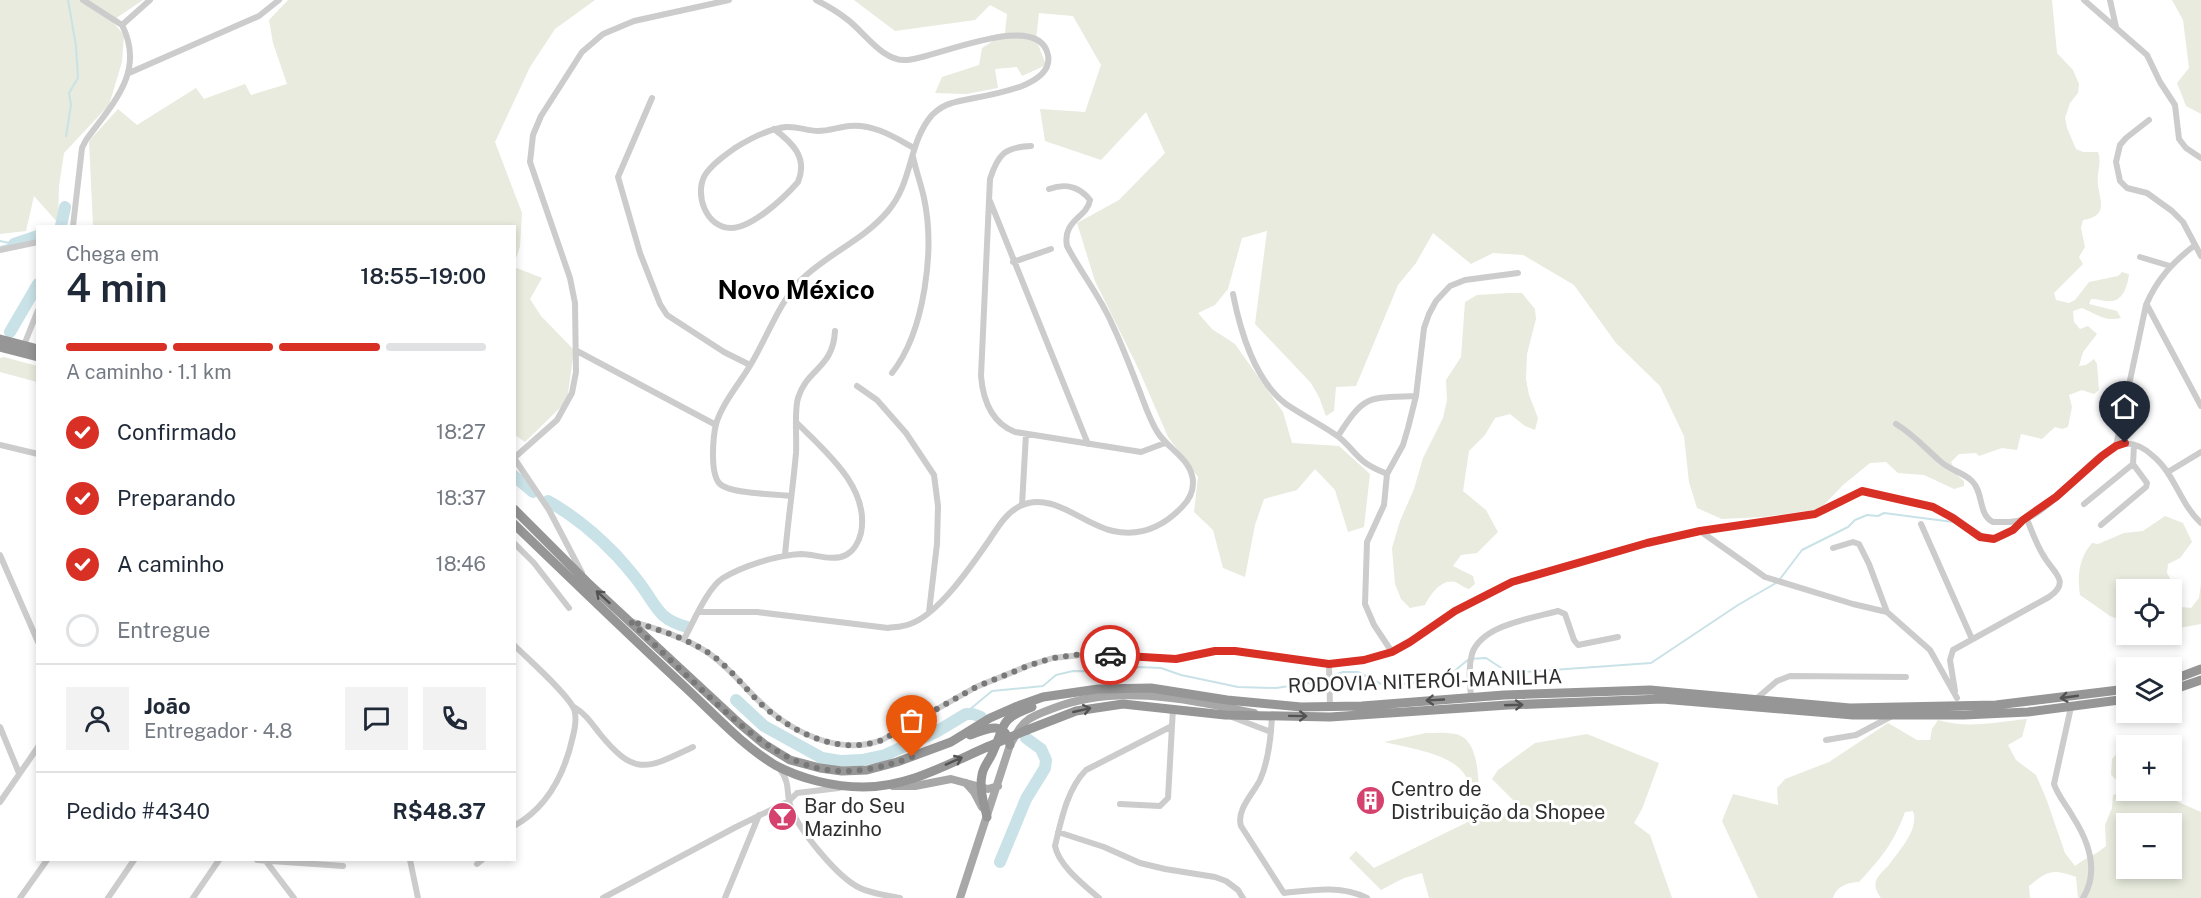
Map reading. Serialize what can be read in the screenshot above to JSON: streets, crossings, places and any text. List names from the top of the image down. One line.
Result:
{"streets":{"highway":["RODOVIA NITERÓI-MANILHA"]},"districts":["Novo México"],"places":{"building":["Centro de Distribuição da Shopee"],"bar":["Bar do Seu Mazinho"]},"page":{"heading":["4 min","Chega em","18:55–19:00"],"panel":["João","Entregador · 4.8","Pedido #4340","R$48.37"],"bar":"A caminho · 1.1 km","list":[["Confirmado","18:27"],["Preparando","18:37"],["A caminho","18:46"],"Entregue"],"map_buttons":["+","−"]}}
